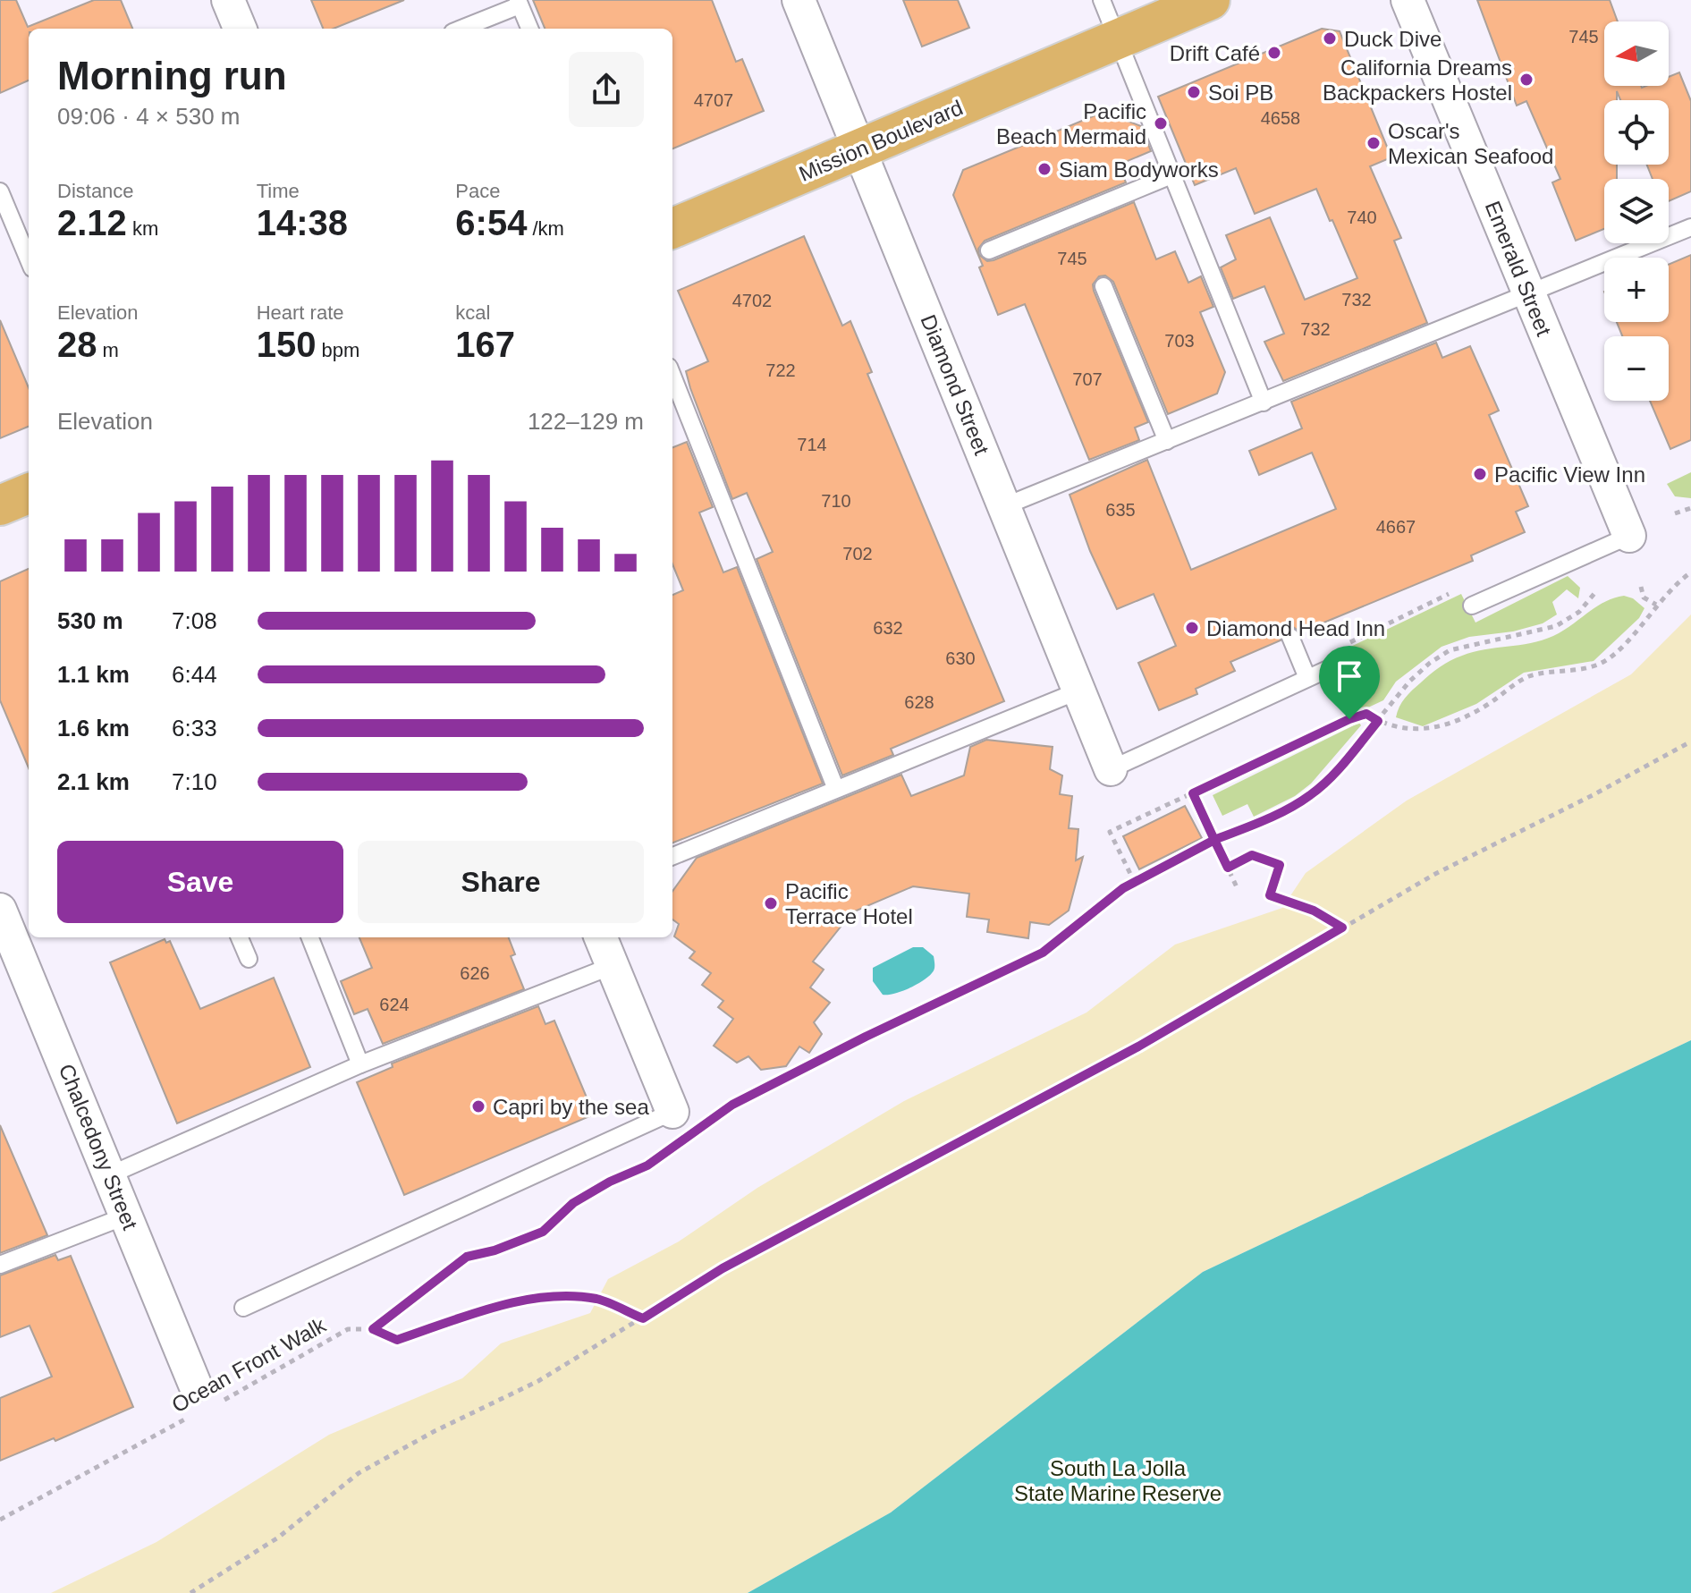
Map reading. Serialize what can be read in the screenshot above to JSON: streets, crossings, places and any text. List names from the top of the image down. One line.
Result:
{"streets":{"main road":["Mission Boulevard"],"street":["Emerald Street","Diamond Street","Chalcedony Street"],"path":["Ocean Front Walk"]},"crossings":[["Mission Boulevard","Diamond Street"],["Chalcedony Street","Ocean Front Walk"]],"parks":["South La Jolla State Marine Reserve"],"places":["Duck Dive","Drift Café","California Dreams Backpackers Hostel","Soi PB","Pacific Beach Mermaid","Oscar's Mexican Seafood","Siam Bodyworks","Pacific View Inn","Diamond Head Inn","Pacific Terrace Hotel","Capri by the sea"],"house_numbers":["745","4707","4658","740","745","732","4702","732","703","722","707","714","710","635","4667","702","632","630","628","626","624"],"north":"left","page":{"map_buttons":["+","−"],"heading":["Morning run","09:06 · 4 × 530 m"],"stats":[["Distance","2.12 km"],["Time","14:38"],["Pace","6:54 /km"],["Elevation","28 m"],["Heart rate","150 bpm"],["kcal","167"]],"chart":["Elevation","122–129 m"],"list":[{"name":"530 m","note":"7:08"},{"name":"1.1 km","note":"6:44"},{"name":"1.6 km","note":"6:33"},{"name":"2.1 km","note":"7:10"}],"buttons":["Save","Share"]}}
